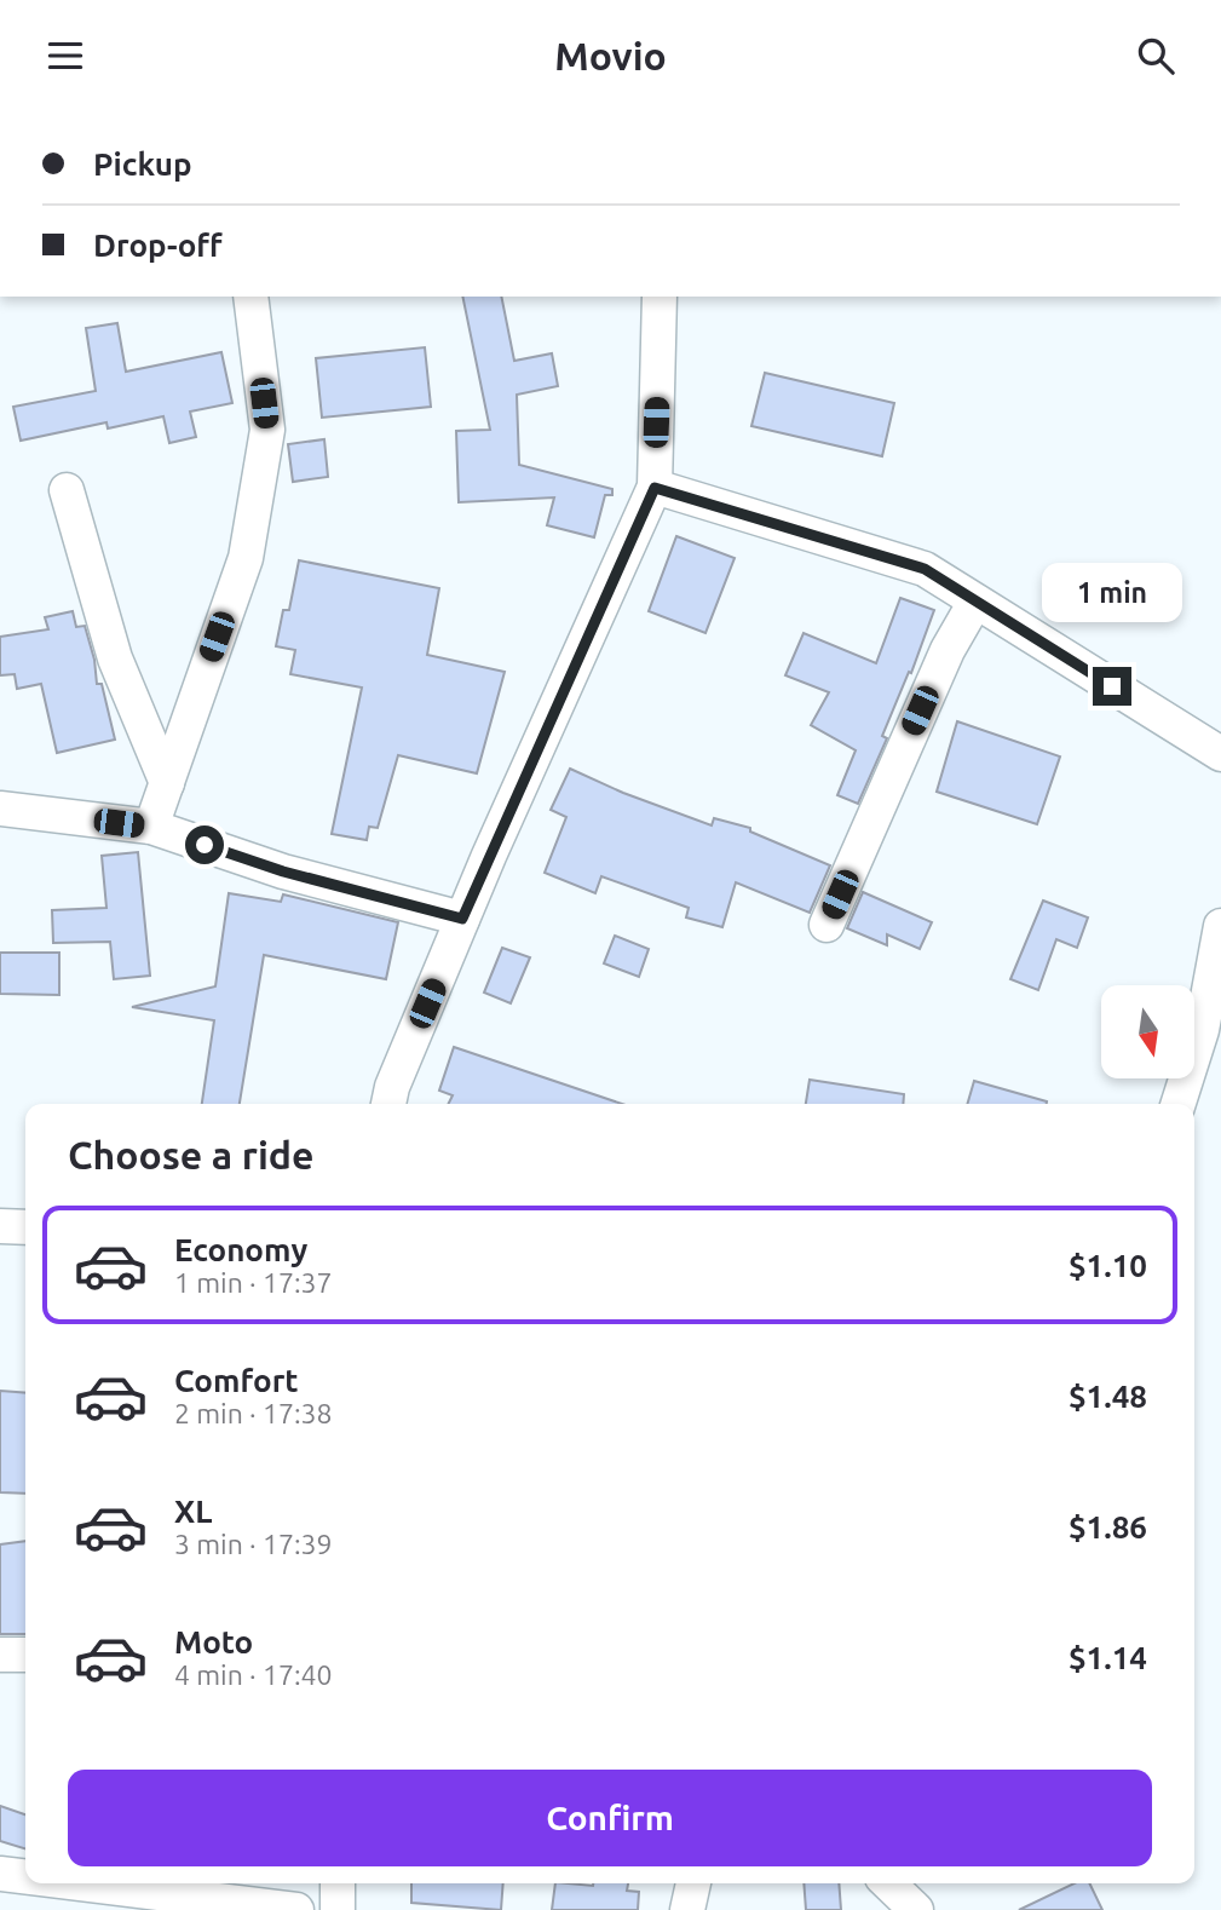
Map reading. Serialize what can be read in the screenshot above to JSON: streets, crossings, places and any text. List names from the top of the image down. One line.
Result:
{"north":"bottom","page":{"header":"Movio","banner":["Pickup","Drop-off"],"bubble":"1 min","heading":"Choose a ride","list":[{"name":"Economy","note":"1 min · 17:37","value":"$1.10"},{"name":"Comfort","note":"2 min · 17:38","value":"$1.48"},{"name":"XL","note":"3 min · 17:39","value":"$1.86"},{"name":"Moto","note":"4 min · 17:40","value":"$1.14"}],"buttons":"Confirm"}}
